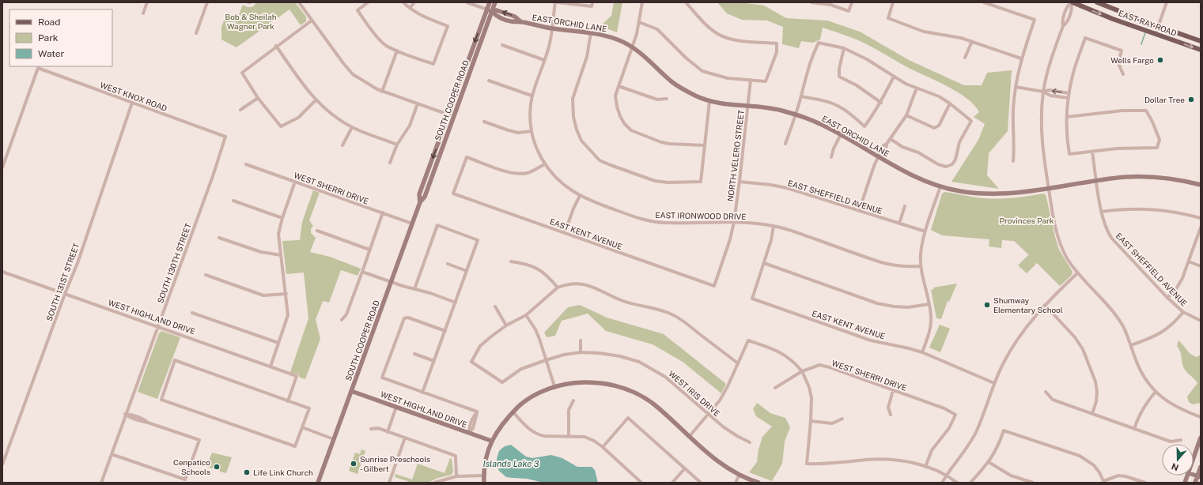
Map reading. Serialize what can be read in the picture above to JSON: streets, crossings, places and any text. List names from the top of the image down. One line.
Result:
{"streets":{"main road":["EAST RAY ROAD"],"street":["EAST ORCHID LANE","WEST KNOX ROAD","SOUTH COOPER ROAD","NORTH VELERO STREET","WEST SHERRI DRIVE","EAST SHEFFIELD AVENUE","EAST IRONWOOD DRIVE","EAST KENT AVENUE","SOUTH 130TH STREET","SOUTH 131ST STREET","WEST HIGHLAND DRIVE","WEST IRIS DRIVE"]},"crossings":[["EAST ORCHID LANE","SOUTH COOPER ROAD"],["EAST ORCHID LANE","NORTH VELERO STREET"],["EAST ORCHID LANE","EAST SHEFFIELD AVENUE"],["EAST ORCHID LANE","EAST IRONWOOD DRIVE"],["WEST KNOX ROAD","SOUTH 130TH STREET"],["WEST KNOX ROAD","SOUTH 131ST STREET"],["SOUTH COOPER ROAD","WEST SHERRI DRIVE"],["SOUTH COOPER ROAD","WEST HIGHLAND DRIVE"],["NORTH VELERO STREET","EAST SHEFFIELD AVENUE"],["NORTH VELERO STREET","EAST IRONWOOD DRIVE"],["NORTH VELERO STREET","EAST KENT AVENUE"],["EAST IRONWOOD DRIVE","EAST KENT AVENUE"],["SOUTH 130TH STREET","WEST HIGHLAND DRIVE"],["SOUTH 131ST STREET","WEST HIGHLAND DRIVE"]],"water":["Islands Lake 3"],"parks":["Bob & Sheilah Wagner Park","Provinces Park"],"places":["Wells Fargo","Dollar Tree","Shumway Elementary School","Sunrise Preschools - Gilbert","Cenpatico Schools","Life Link Church"],"legend":["Road","Park","Water"],"north":"bottom"}
